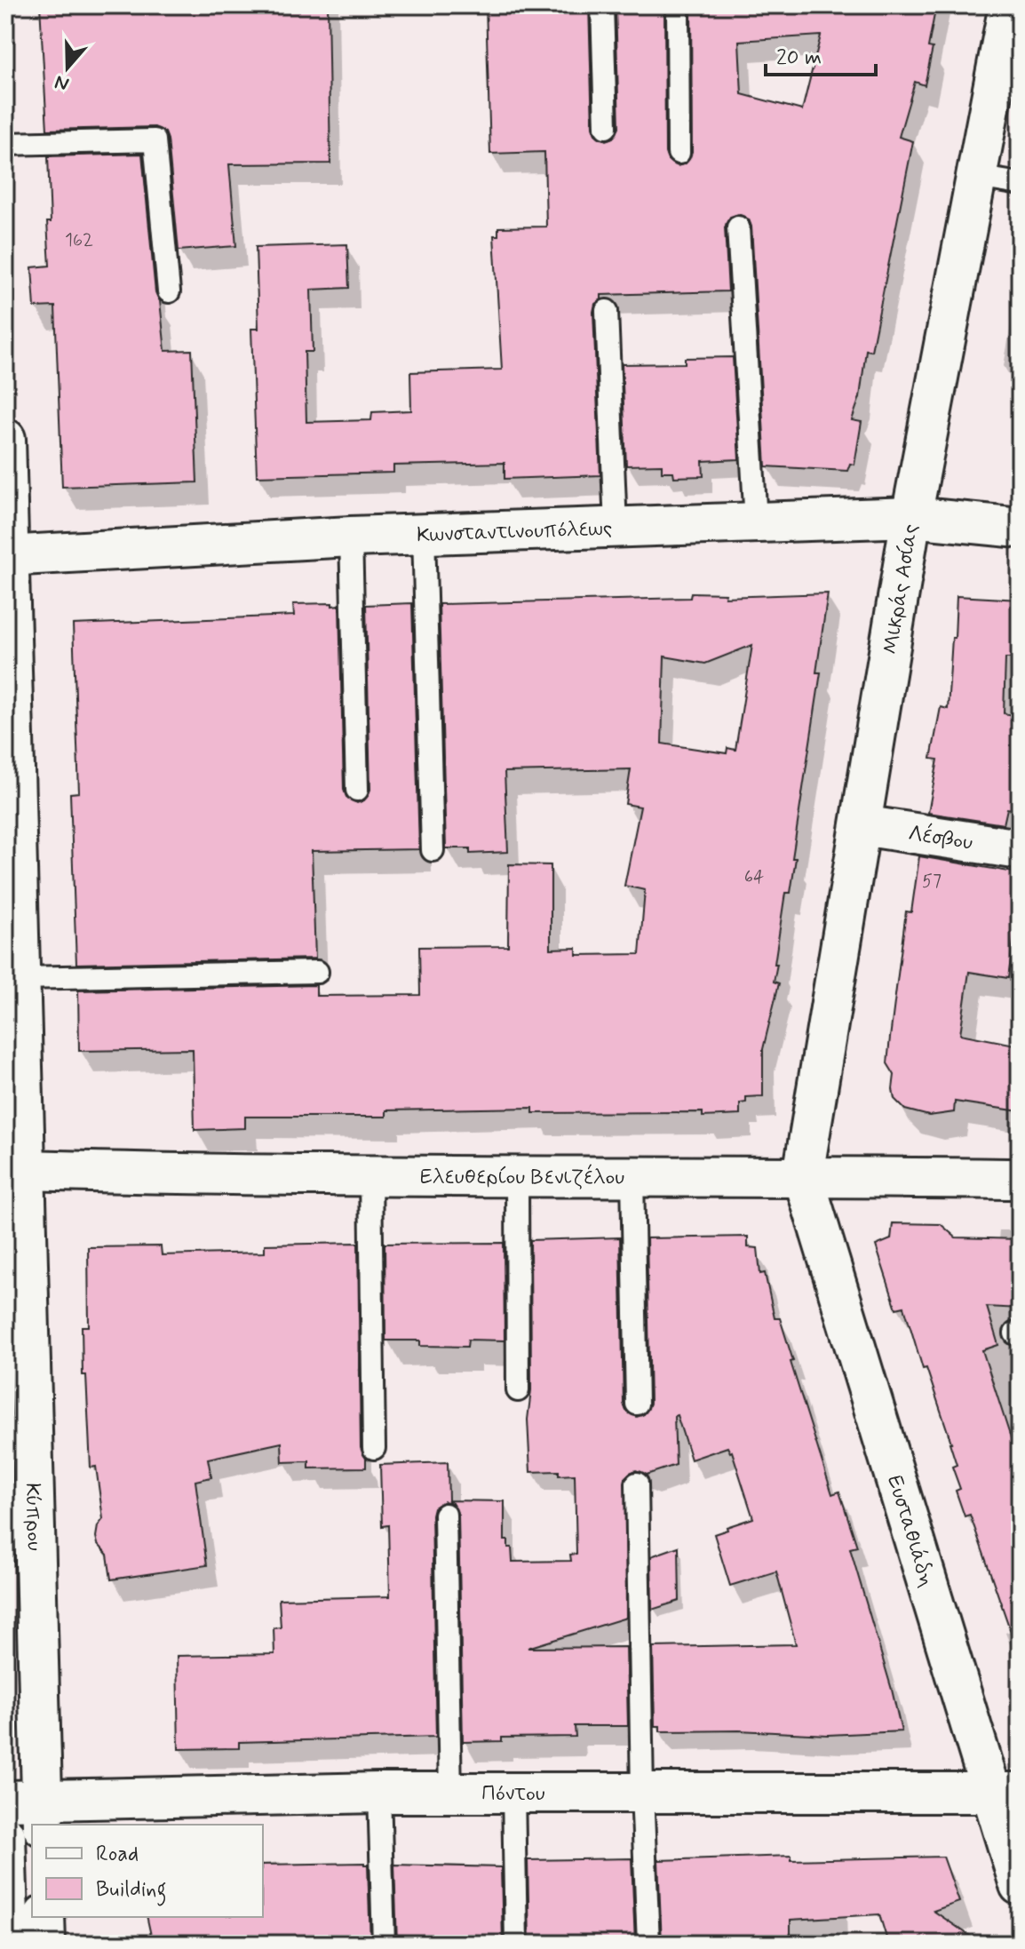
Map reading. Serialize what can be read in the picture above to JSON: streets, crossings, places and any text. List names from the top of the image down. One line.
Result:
{"streets":{"street":["Κωνσταντινουπόλεως","Μικράς Ασίας","Λέσβου","Ελευθερίου Βενιζέλου","Κύπρου","Ευσταθιάδη","Πόντου"]},"crossings":[["Κωνσταντινουπόλεως","Μικράς Ασίας"],["Κωνσταντινουπόλεως","Κύπρου"],["Μικράς Ασίας","Λέσβου"],["Μικράς Ασίας","Ελευθερίου Βενιζέλου"],["Μικράς Ασίας","Ευσταθιάδη"],["Ελευθερίου Βενιζέλου","Κύπρου"],["Ελευθερίου Βενιζέλου","Ευσταθιάδη"],["Κύπρου","Πόντου"],["Ευσταθιάδη","Πόντου"]],"house_numbers":["162","64","57"],"legend":["Road","Building"],"scale_bar":"20 m","north":"bottom"}
